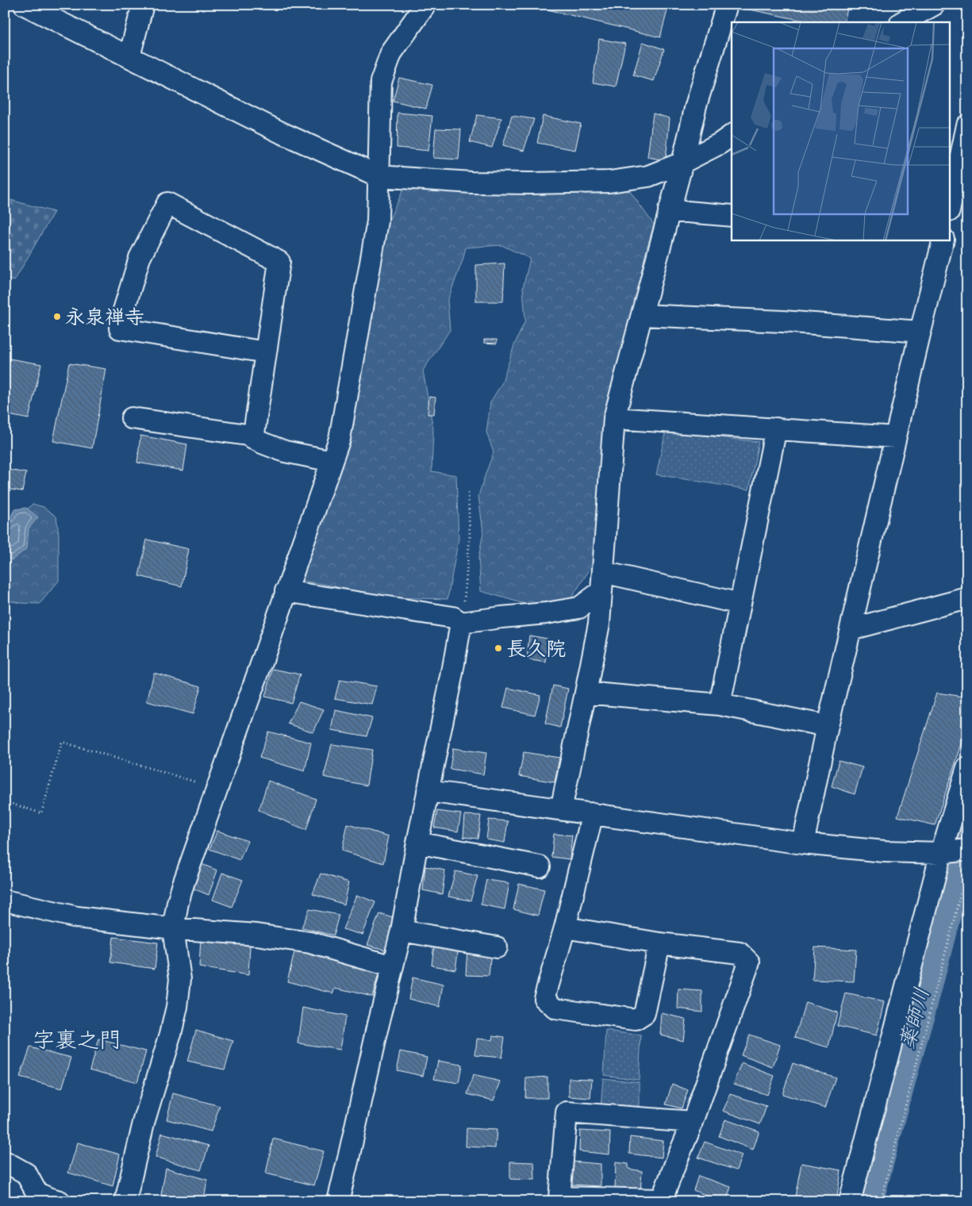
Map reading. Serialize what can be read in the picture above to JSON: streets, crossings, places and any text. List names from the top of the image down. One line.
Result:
{"districts":["字裏之門"],"water":["薬師川"],"places":["永泉禅寺","長久院"]}
